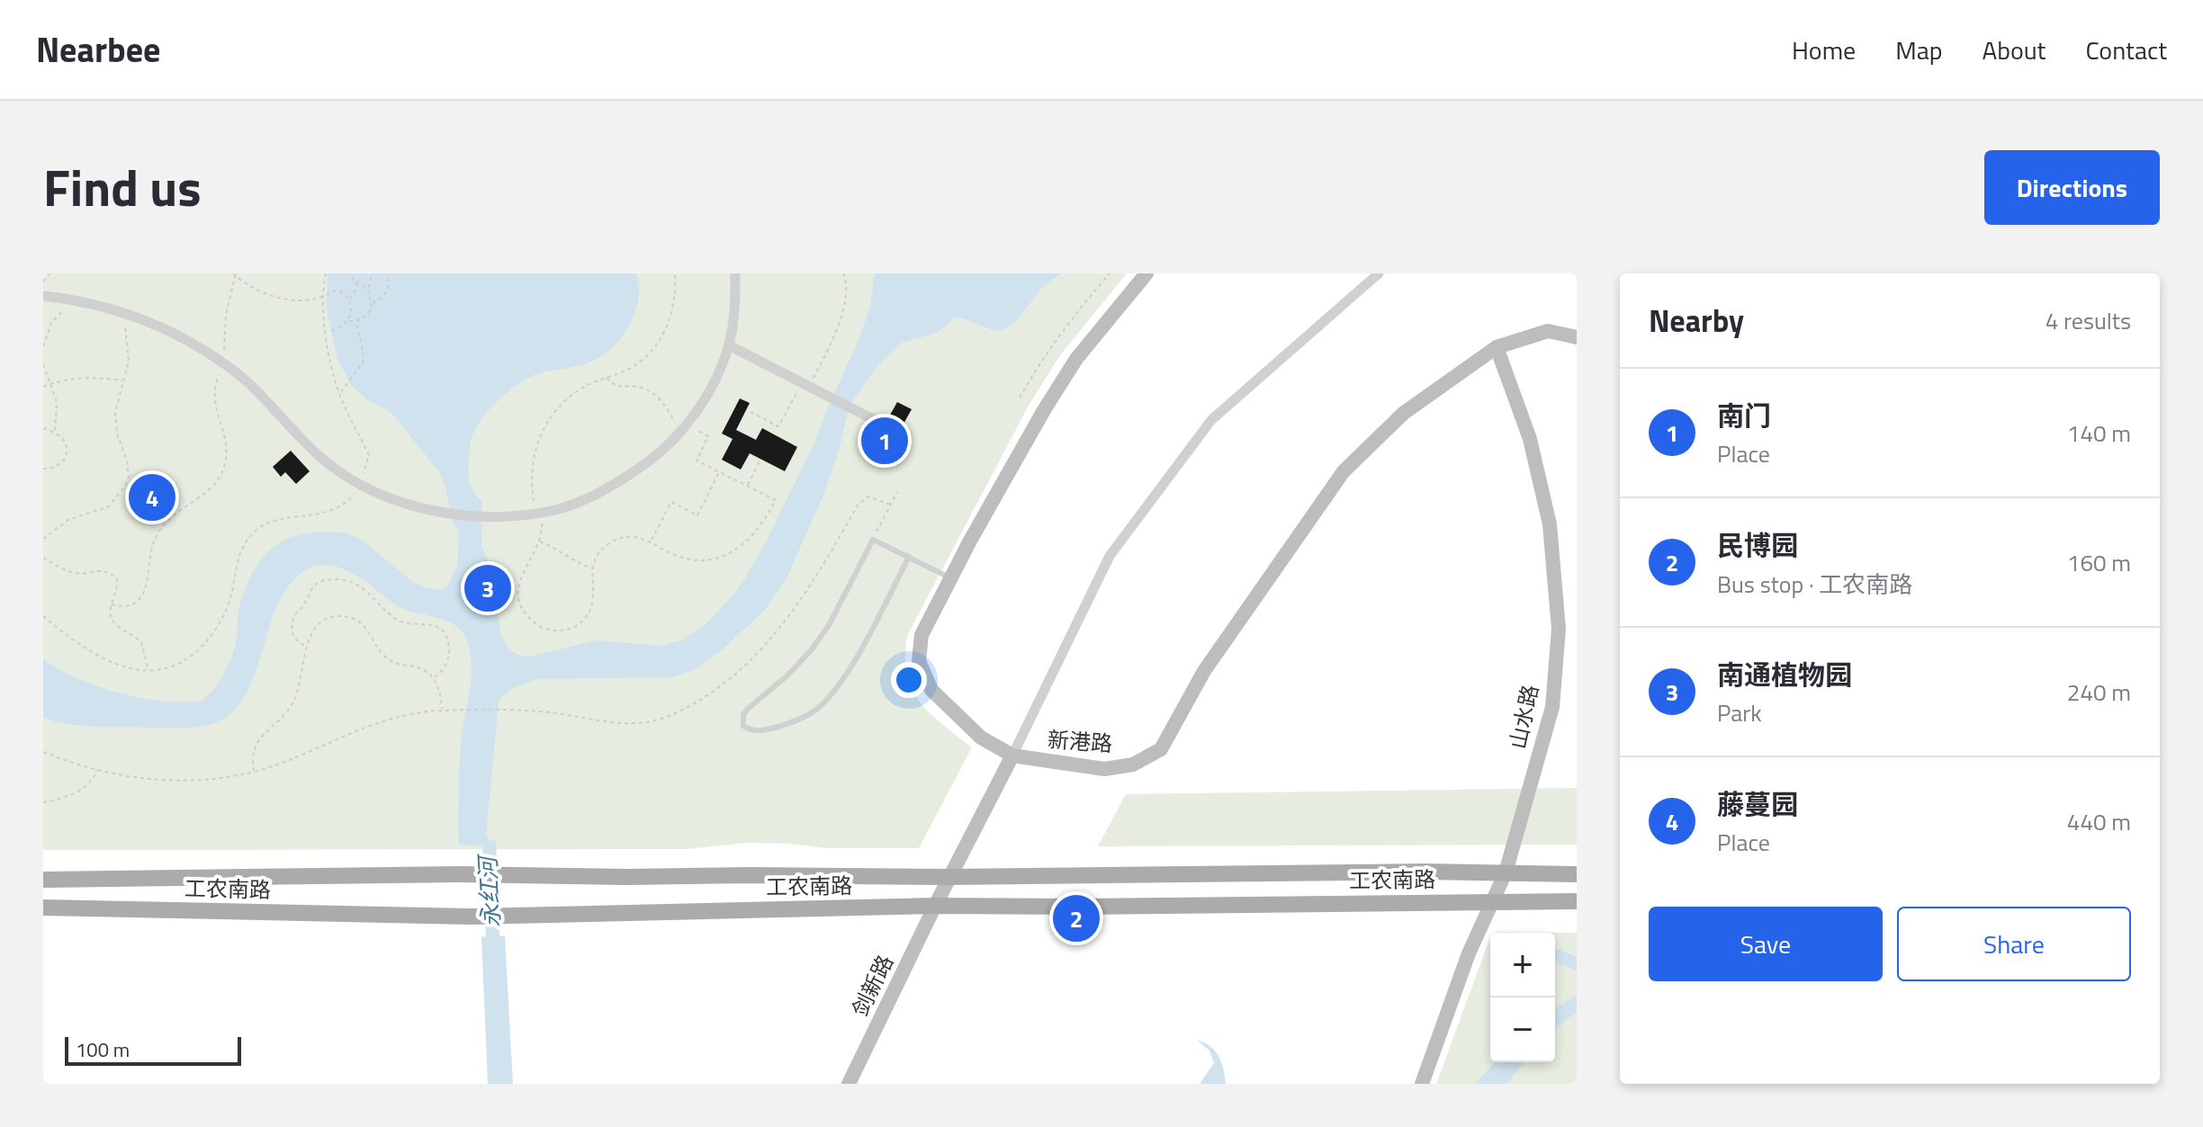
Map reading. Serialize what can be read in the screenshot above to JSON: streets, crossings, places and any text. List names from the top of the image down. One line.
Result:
{"streets":{"main road":["工农南路"],"street":["山水路","新港路","剑新路"]},"crossings":[["山水路","新港路"],["山水路","工农南路"],["新港路","剑新路"],["工农南路","剑新路"]],"water":["永红河"],"scale_bar":"100 m","page":{"header":"Nearbee","nav":["Home","Map","About","Contact"],"title":"Find us","buttons":["Directions",["Save","Share"]],"heading":["Nearby","4 results"],"list":[{"mark":"1","name":"南门","note":"Place","value":"140 m"},{"mark":"2","name":"民博园","note":"Bus stop · 工农南路","value":"160 m"},{"mark":"3","name":"南通植物园","note":"Park","value":"240 m"},{"mark":"4","name":"藤蔓园","note":"Place","value":"440 m"}],"pins":["1","4","3","2"],"map_buttons":["+","−"],"scale":"100 m"}}
